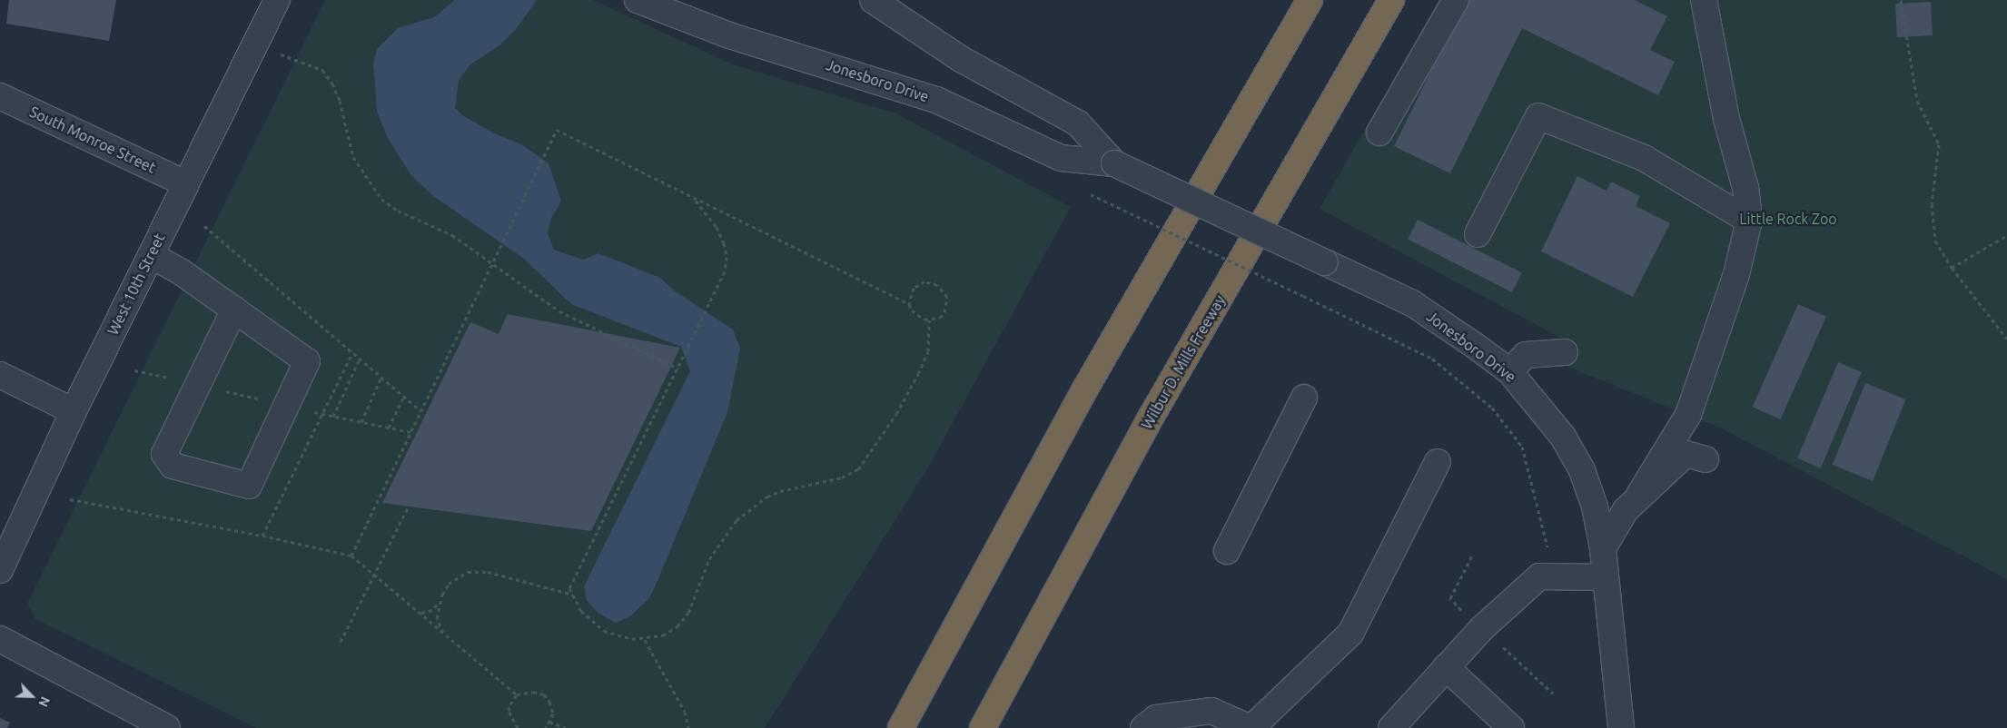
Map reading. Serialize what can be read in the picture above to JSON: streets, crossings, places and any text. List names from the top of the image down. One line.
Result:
{"streets":{"highway":["Wilbur D. Mills Freeway"],"street":["Jonesboro Drive","South Monroe Street","West 10th Street"]},"crossings":[["South Monroe Street","West 10th Street"]],"parks":["Little Rock Zoo"],"north":"bottom right"}
